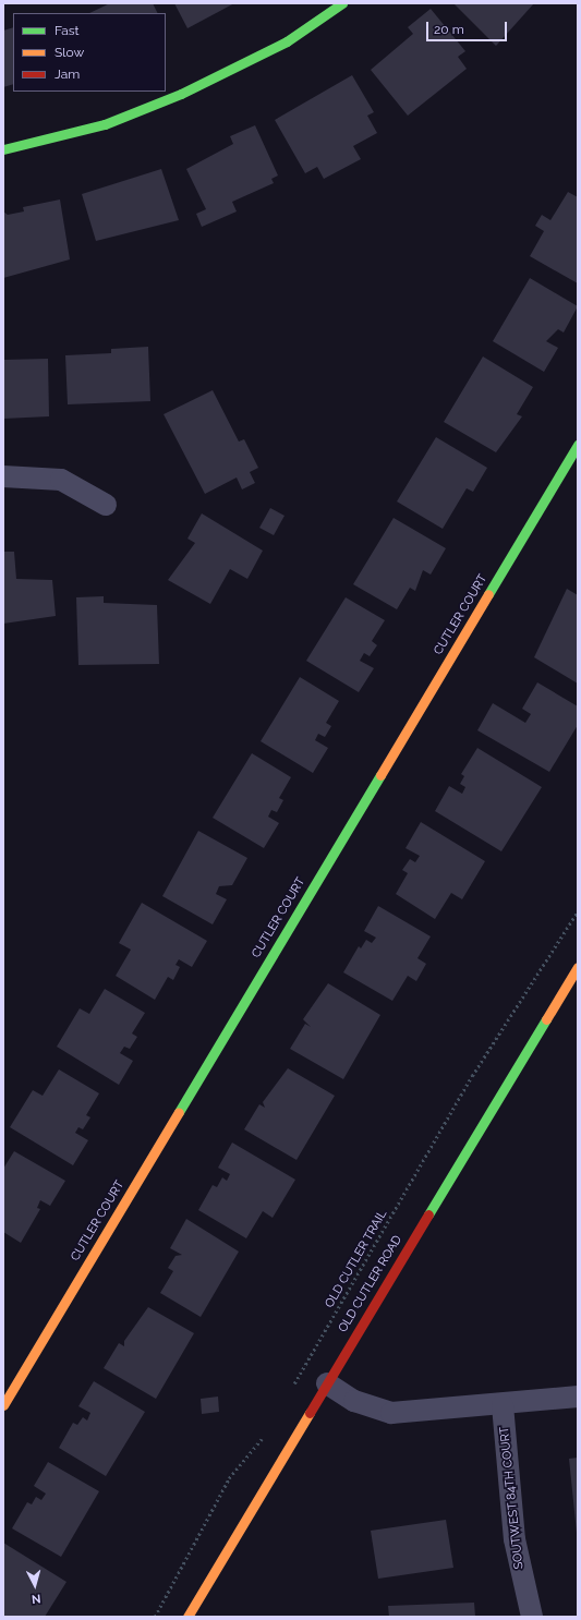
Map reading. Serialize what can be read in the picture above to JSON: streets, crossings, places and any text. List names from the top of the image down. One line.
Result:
{"streets":{"street":["CUTLER COURT","OLD CUTLER ROAD","SOUTWEST 84TH COURT"],"path":["OLD CUTLER TRAIL"]},"legend":["Fast","Slow","Jam"],"scale_bar":"20 m","north":"bottom"}
